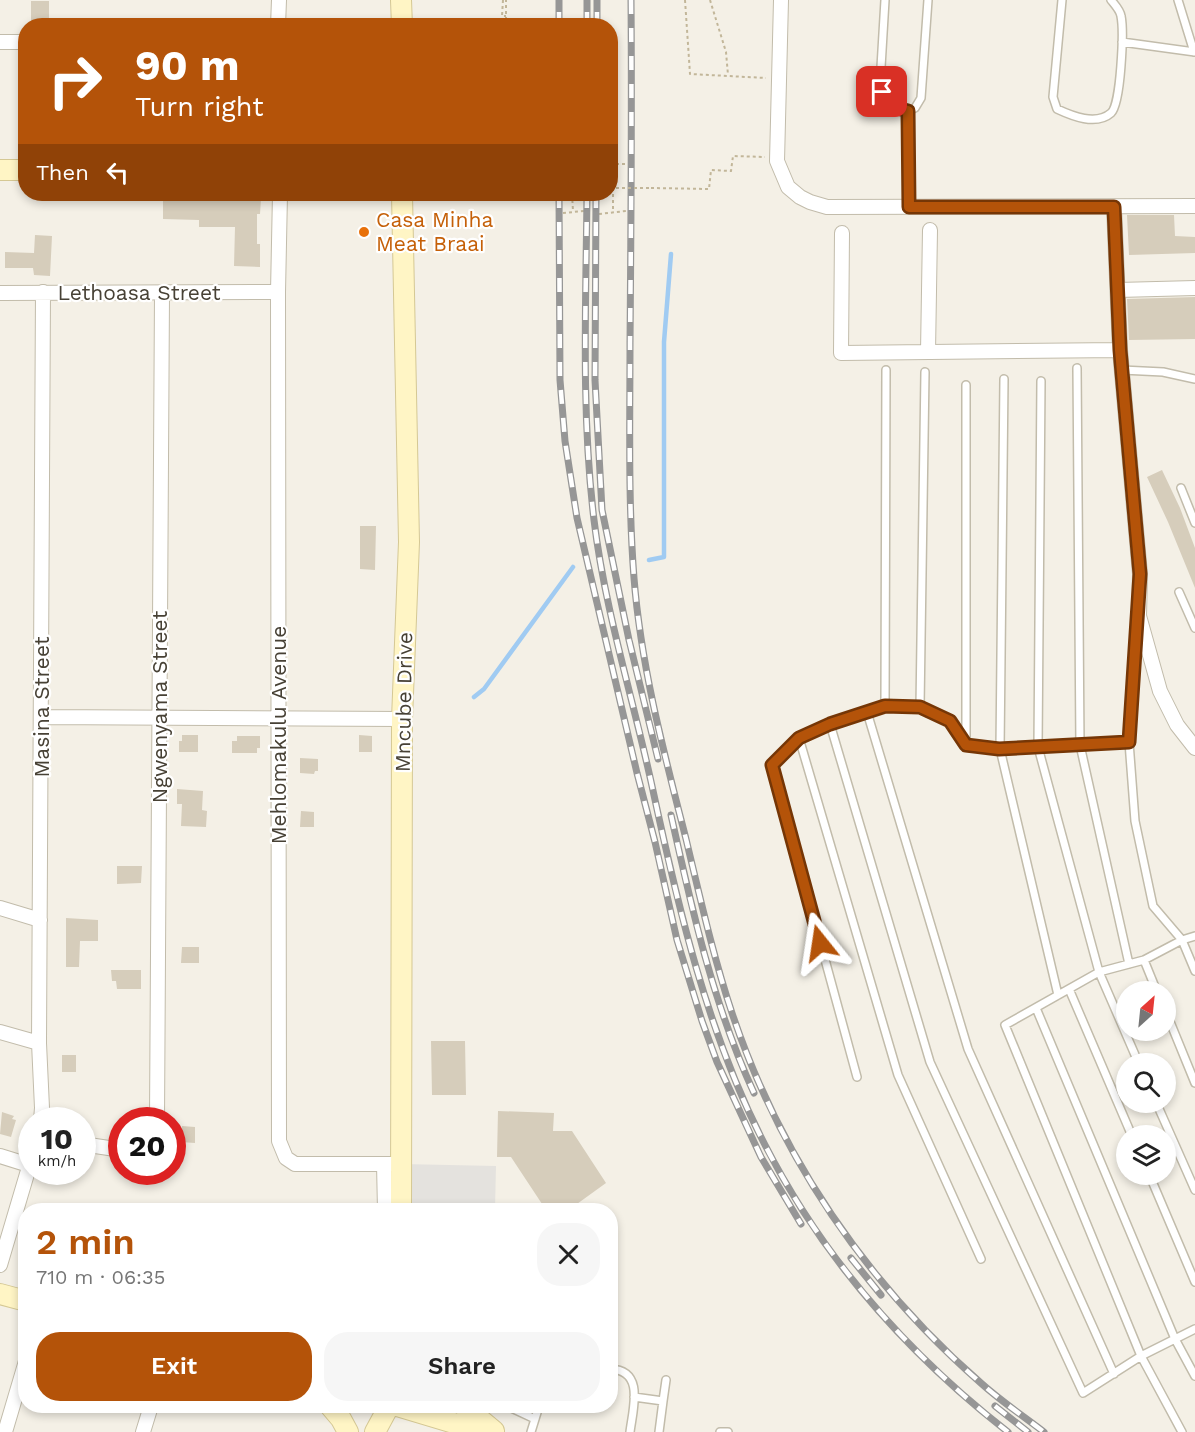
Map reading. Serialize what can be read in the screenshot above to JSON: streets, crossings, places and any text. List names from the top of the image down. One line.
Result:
{"streets":{"street":["Lethoasa Street","Mncube Drive","Masina Street","Ngwenyama Street","Mehlomakulu Avenue"]},"crossings":[["Lethoasa Street","Masina Street"],["Lethoasa Street","Ngwenyama Street"],["Lethoasa Street","Mehlomakulu Avenue"],["Mncube Drive","Mehlomakulu Avenue"]],"places":["Casa Minha Meat Braai"],"north":"top right","page":{"turn":["90 m","Turn right"],"then":"Then","speed":"10 km/h","limit":"20","heading":["2 min","710 m · 06:35"],"buttons":["Exit","Share"]}}
